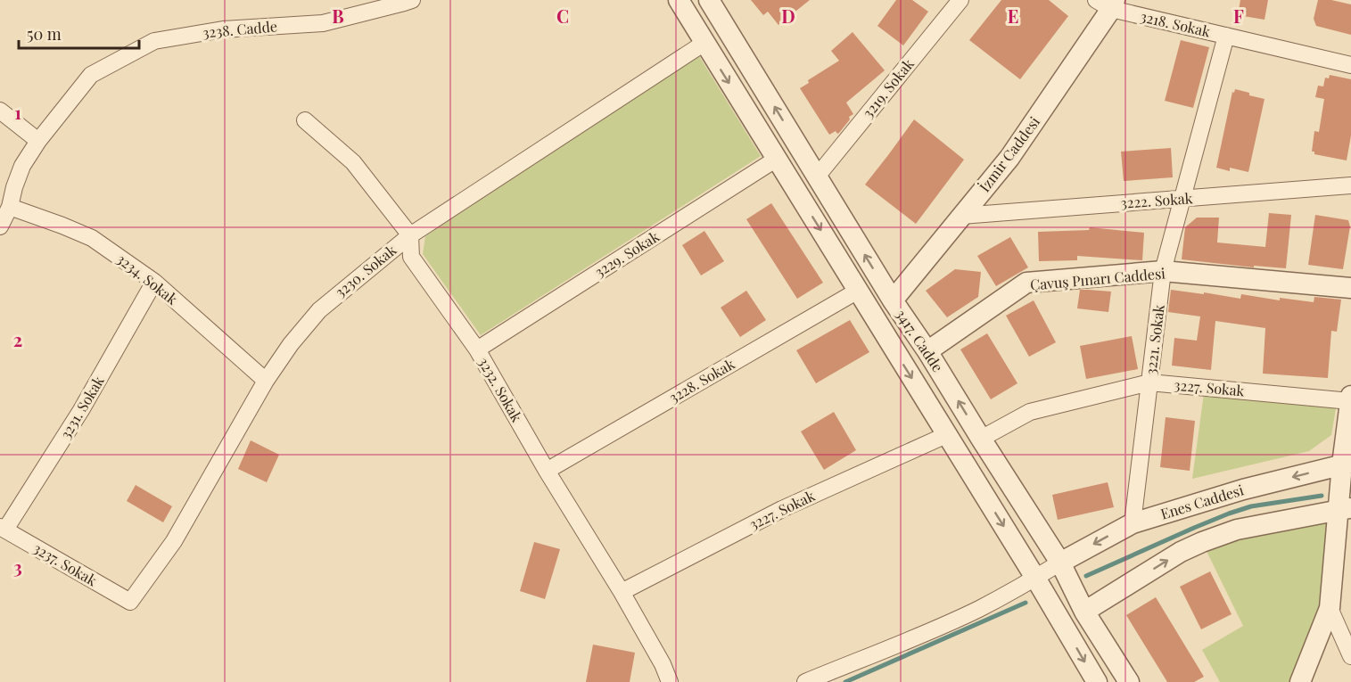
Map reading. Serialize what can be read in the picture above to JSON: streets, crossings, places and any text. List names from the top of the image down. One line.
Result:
{"streets":{"street":["3218. Sokak","3238. Cadde","3219. Sokak","İzmir Caddesi","3222. Sokak","3229. Sokak","3230. Sokak","3234. Sokak","Çavuş Pınarı Caddesi","3221. Sokak","3417. Cadde","3228. Sokak","3227. Sokak","3232. Sokak","3231. Sokak","Enes Caddesi","3237. Sokak"]},"crossings":[["3218. Sokak","İzmir Caddesi"],["3218. Sokak","3221. Sokak"],["3238. Cadde","3234. Sokak"],["3219. Sokak","3417. Cadde"],["İzmir Caddesi","3222. Sokak"],["İzmir Caddesi","3417. Cadde"],["3222. Sokak","3221. Sokak"],["3229. Sokak","3417. Cadde"],["3229. Sokak","3232. Sokak"],["3230. Sokak","3234. Sokak"],["3230. Sokak","3417. Cadde"],["3230. Sokak","3232. Sokak"],["3230. Sokak","3237. Sokak"],["3234. Sokak","3231. Sokak"],["Çavuş Pınarı Caddesi","3221. Sokak"],["Çavuş Pınarı Caddesi","3417. Cadde"],["3221. Sokak","3227. Sokak"],["3221. Sokak","Enes Caddesi"],["3417. Cadde","3228. Sokak"],["3417. Cadde","3227. Sokak"],["3417. Cadde","Enes Caddesi"],["3228. Sokak","3232. Sokak"],["3227. Sokak","3232. Sokak"],["3231. Sokak","3237. Sokak"]],"scale_bar":"50 m","grid":{"columns":["B","C","D","E","F"],"rows":["1","2","3"]}}
